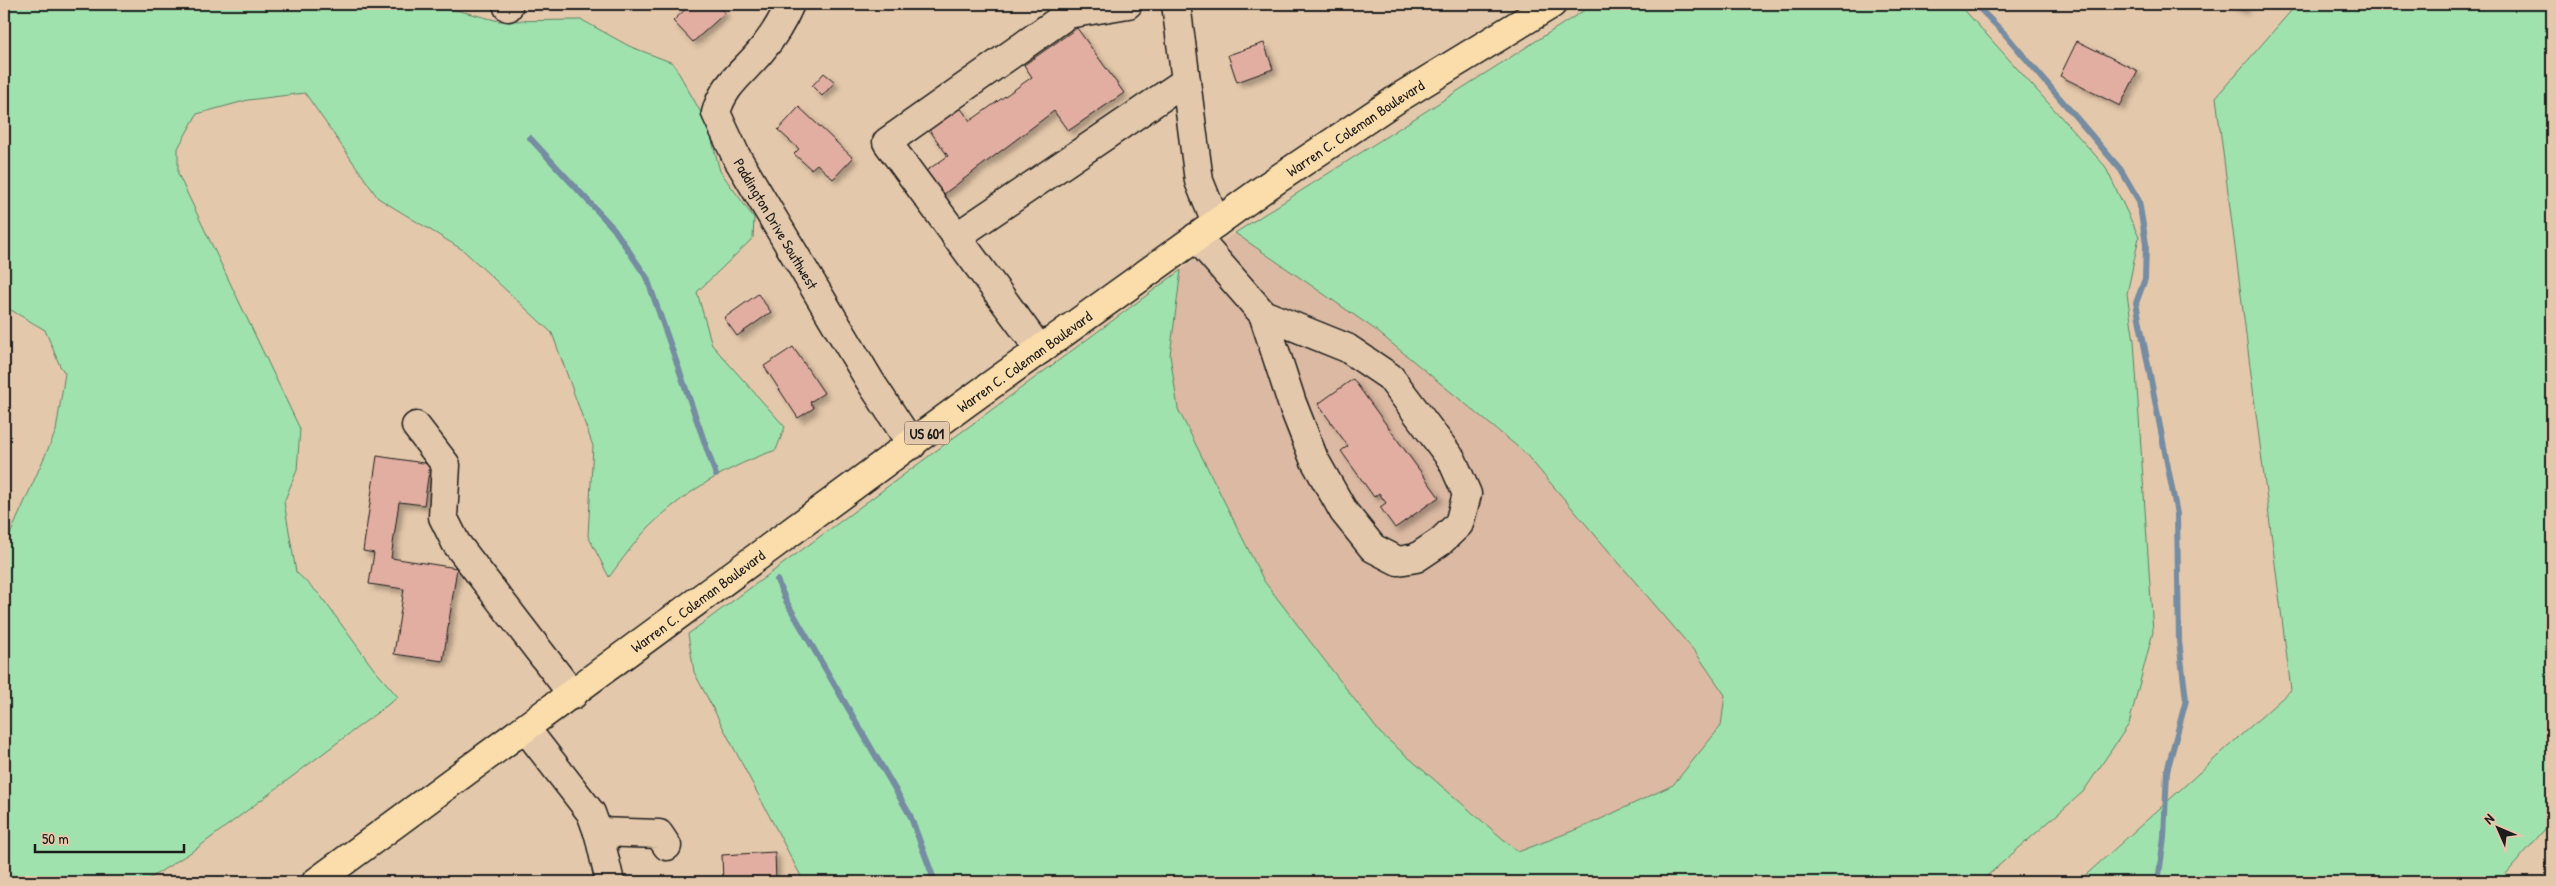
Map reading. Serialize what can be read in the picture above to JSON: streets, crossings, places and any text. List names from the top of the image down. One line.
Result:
{"streets":{"highway":["Warren C. Coleman Boulevard","US 601"],"street":["Paddington Drive Southwest"]},"crossings":[["Warren C. Coleman Boulevard","Paddington Drive Southwest"]],"scale_bar":"50 m","north":"top left"}
